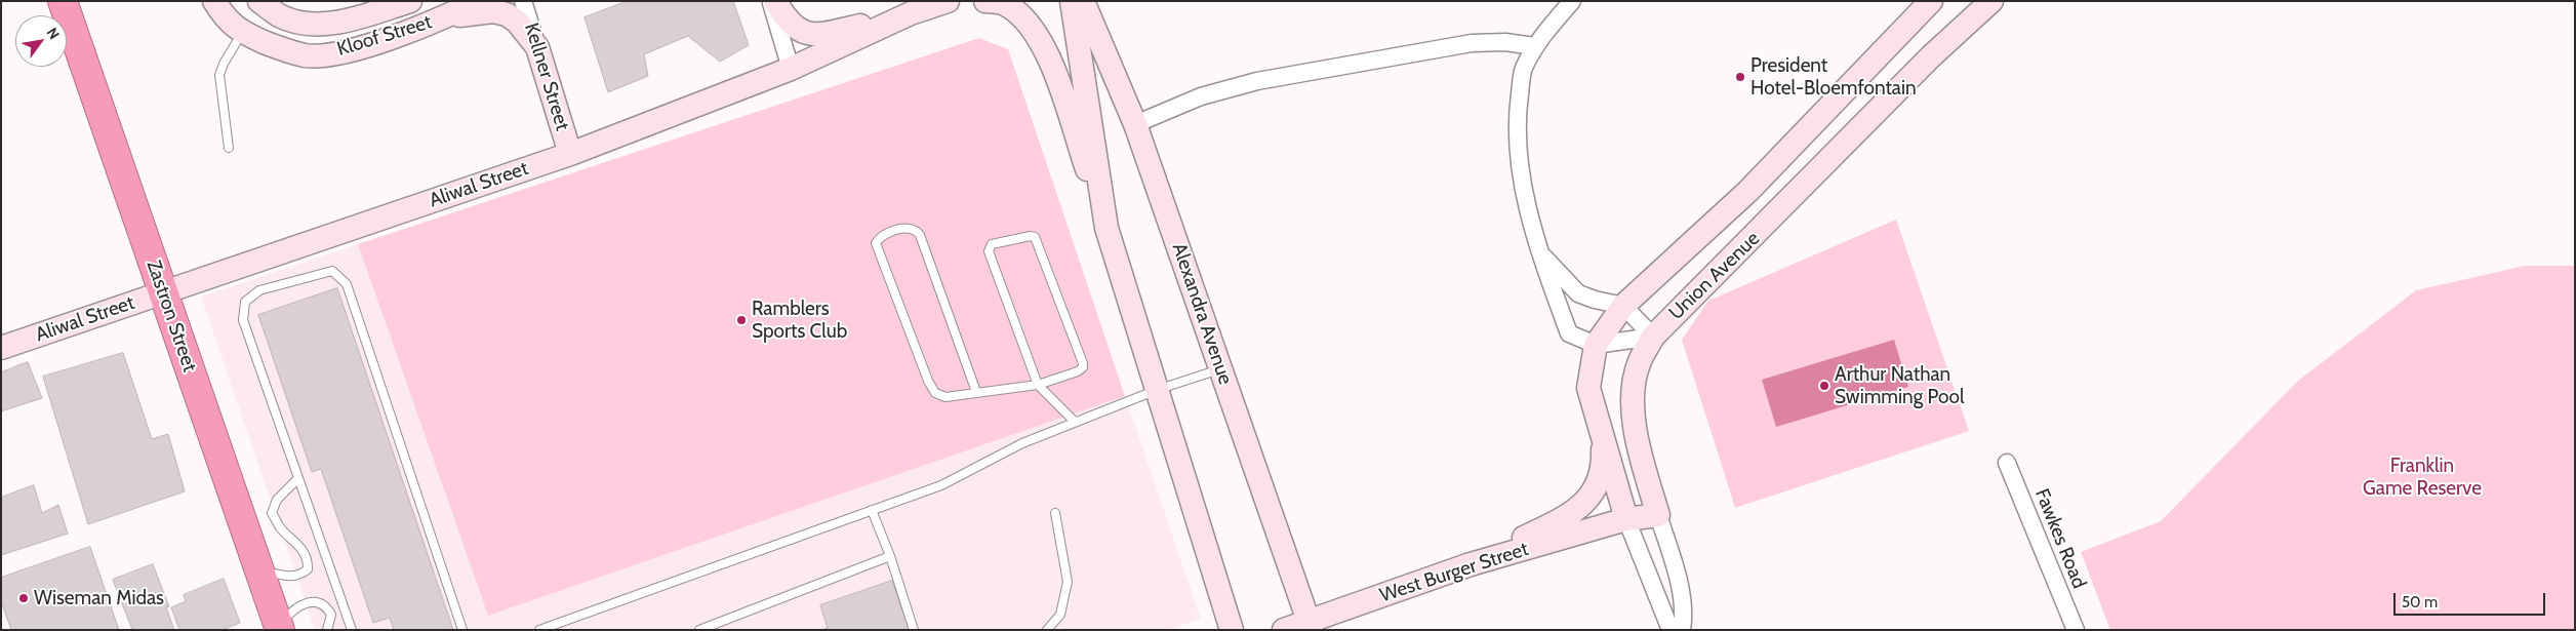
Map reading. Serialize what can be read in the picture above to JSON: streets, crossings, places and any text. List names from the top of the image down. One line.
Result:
{"streets":{"highway":["Zastron Street"],"main road":["Kloof Street","Kellner Street","Aliwal Street","Union Avenue","Alexandra Avenue","West Burger Street"],"street":["Fawkes Road"]},"crossings":[["Kellner Street","Aliwal Street"],["Aliwal Street","Zastron Street"],["Union Avenue","West Burger Street"],["Alexandra Avenue","West Burger Street"]],"parks":["Franklin Game Reserve"],"places":["President Hotel-Bloemfontain","Ramblers Sports Club","Arthur Nathan Swimming Pool","Wiseman Midas"],"scale_bar":"50 m","north":"top right"}
